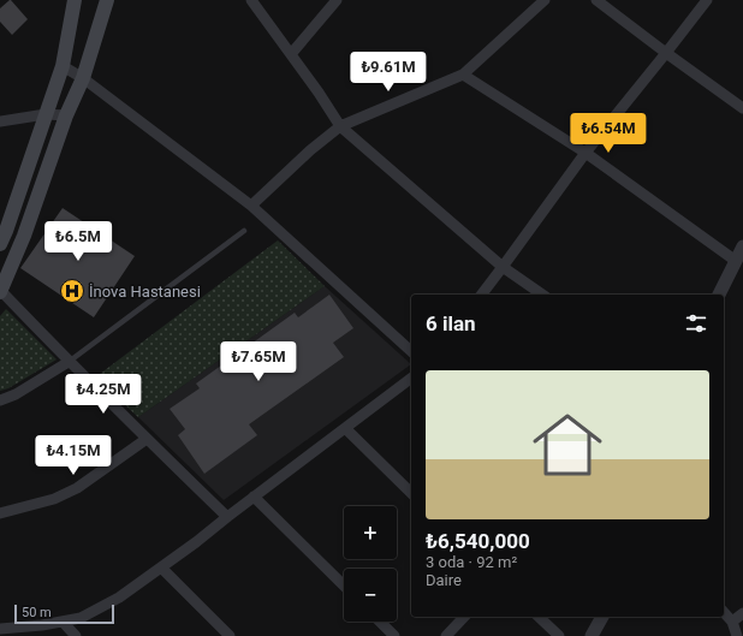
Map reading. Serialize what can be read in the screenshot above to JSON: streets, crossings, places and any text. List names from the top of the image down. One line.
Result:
{"places":{"hospital":["İnova Hastanesi"]},"scale_bar":"50 m","page":{"price":["₺9.61M","₺6.54M","₺6.5M","₺7.65M","₺4.25M","₺4.15M"],"heading":"6 ilan","list":[{"name":"₺6,540,000","note":"3 oda · 92 m² · Daire"}],"map_buttons":["+","−"],"scale":"50 m"}}
